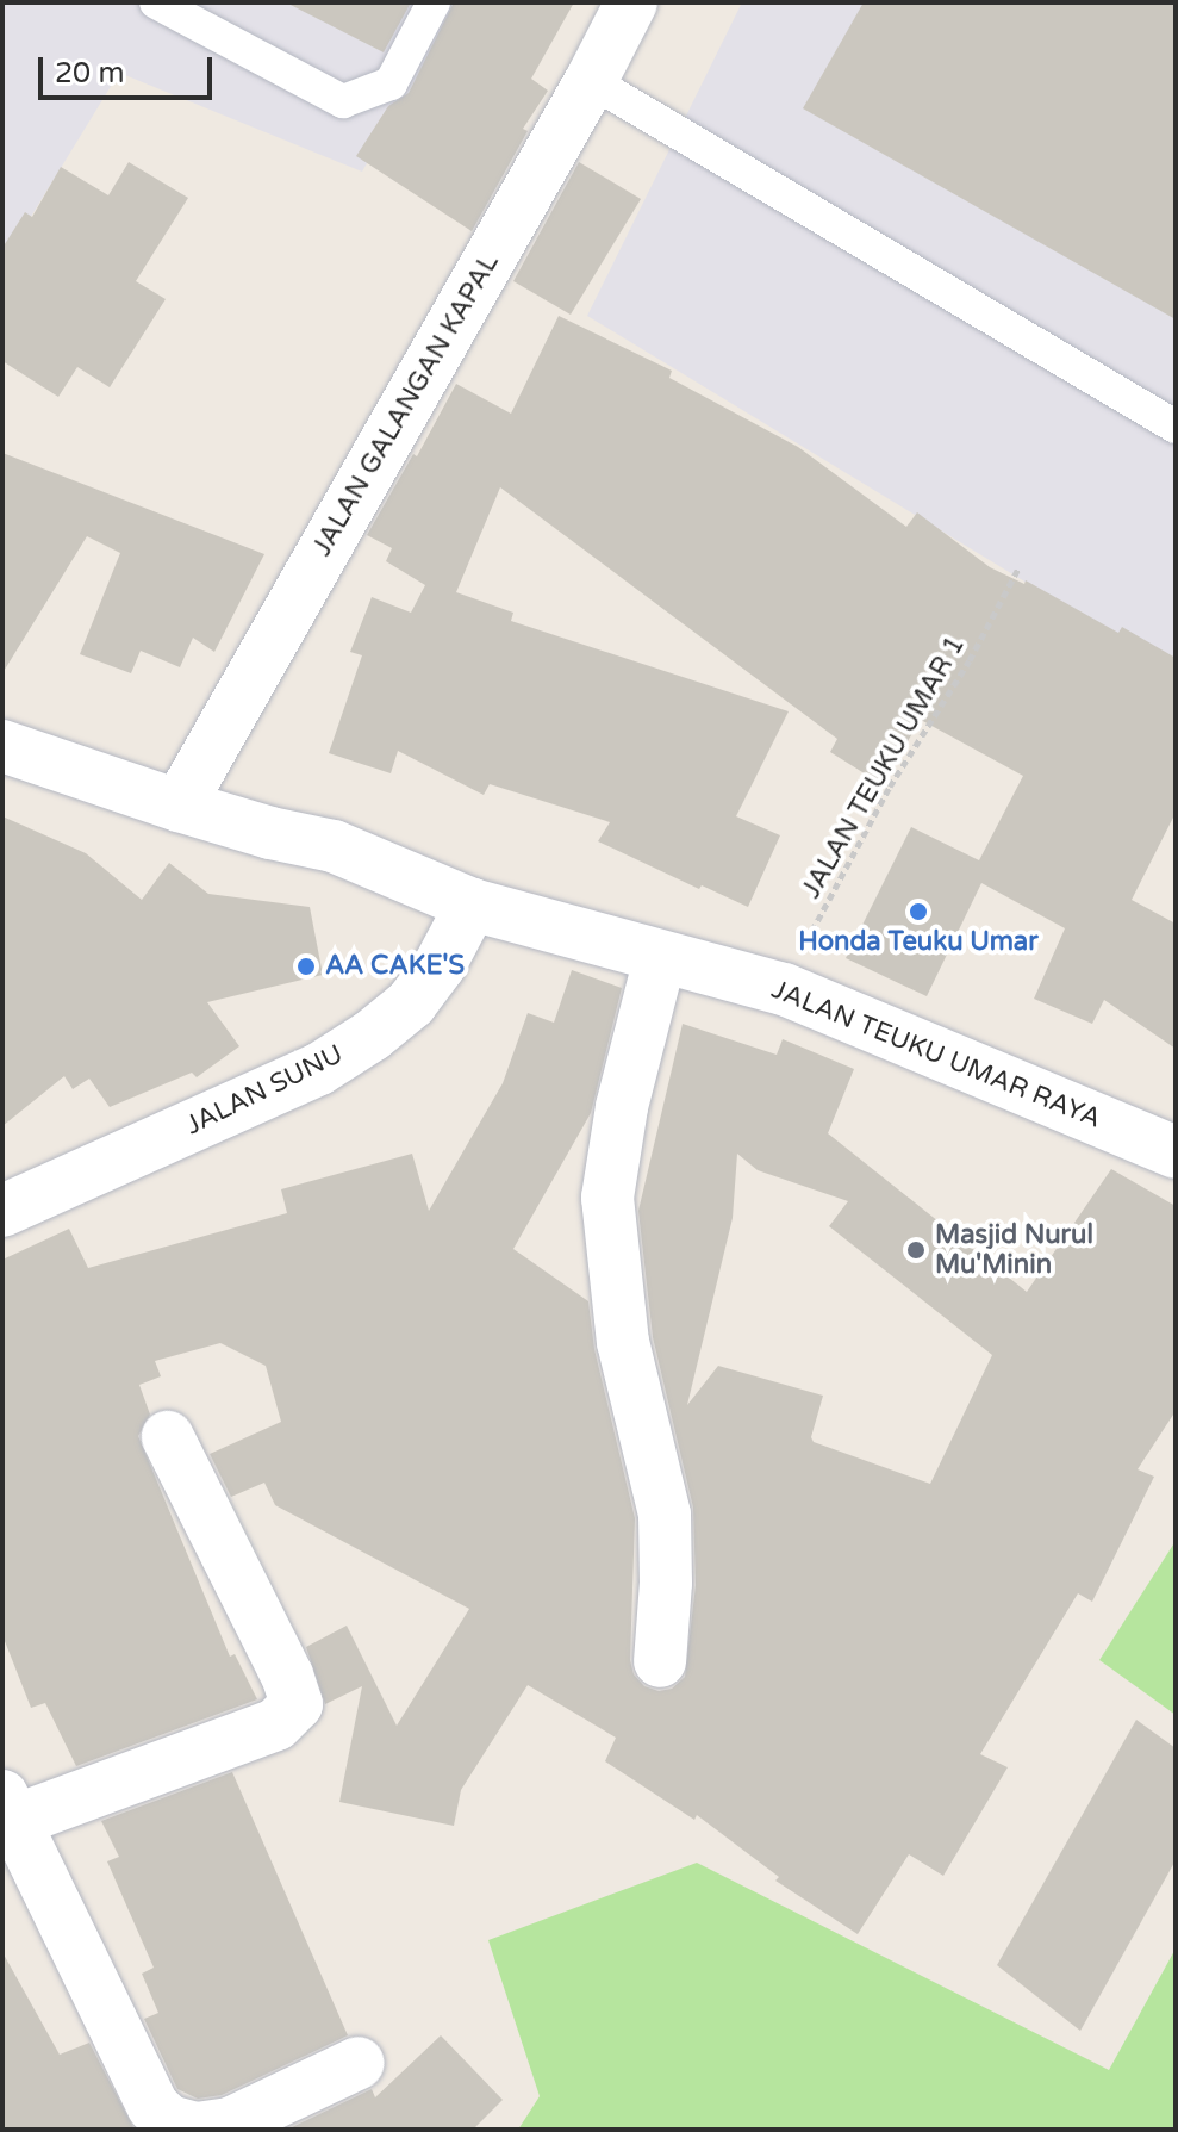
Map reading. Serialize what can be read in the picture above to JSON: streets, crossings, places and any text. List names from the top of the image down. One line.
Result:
{"streets":{"main road":["JALAN GALANGAN KAPAL","JALAN TEUKU UMAR RAYA","JALAN SUNU"],"path":["JALAN TEUKU UMAR 1"]},"crossings":[["JALAN GALANGAN KAPAL","JALAN TEUKU UMAR RAYA"],["JALAN TEUKU UMAR 1","JALAN TEUKU UMAR RAYA"],["JALAN TEUKU UMAR RAYA","JALAN SUNU"]],"places":["Honda Teuku Umar","AA CAKE'S","Masjid Nurul Mu'Minin"],"scale_bar":"20 m"}
